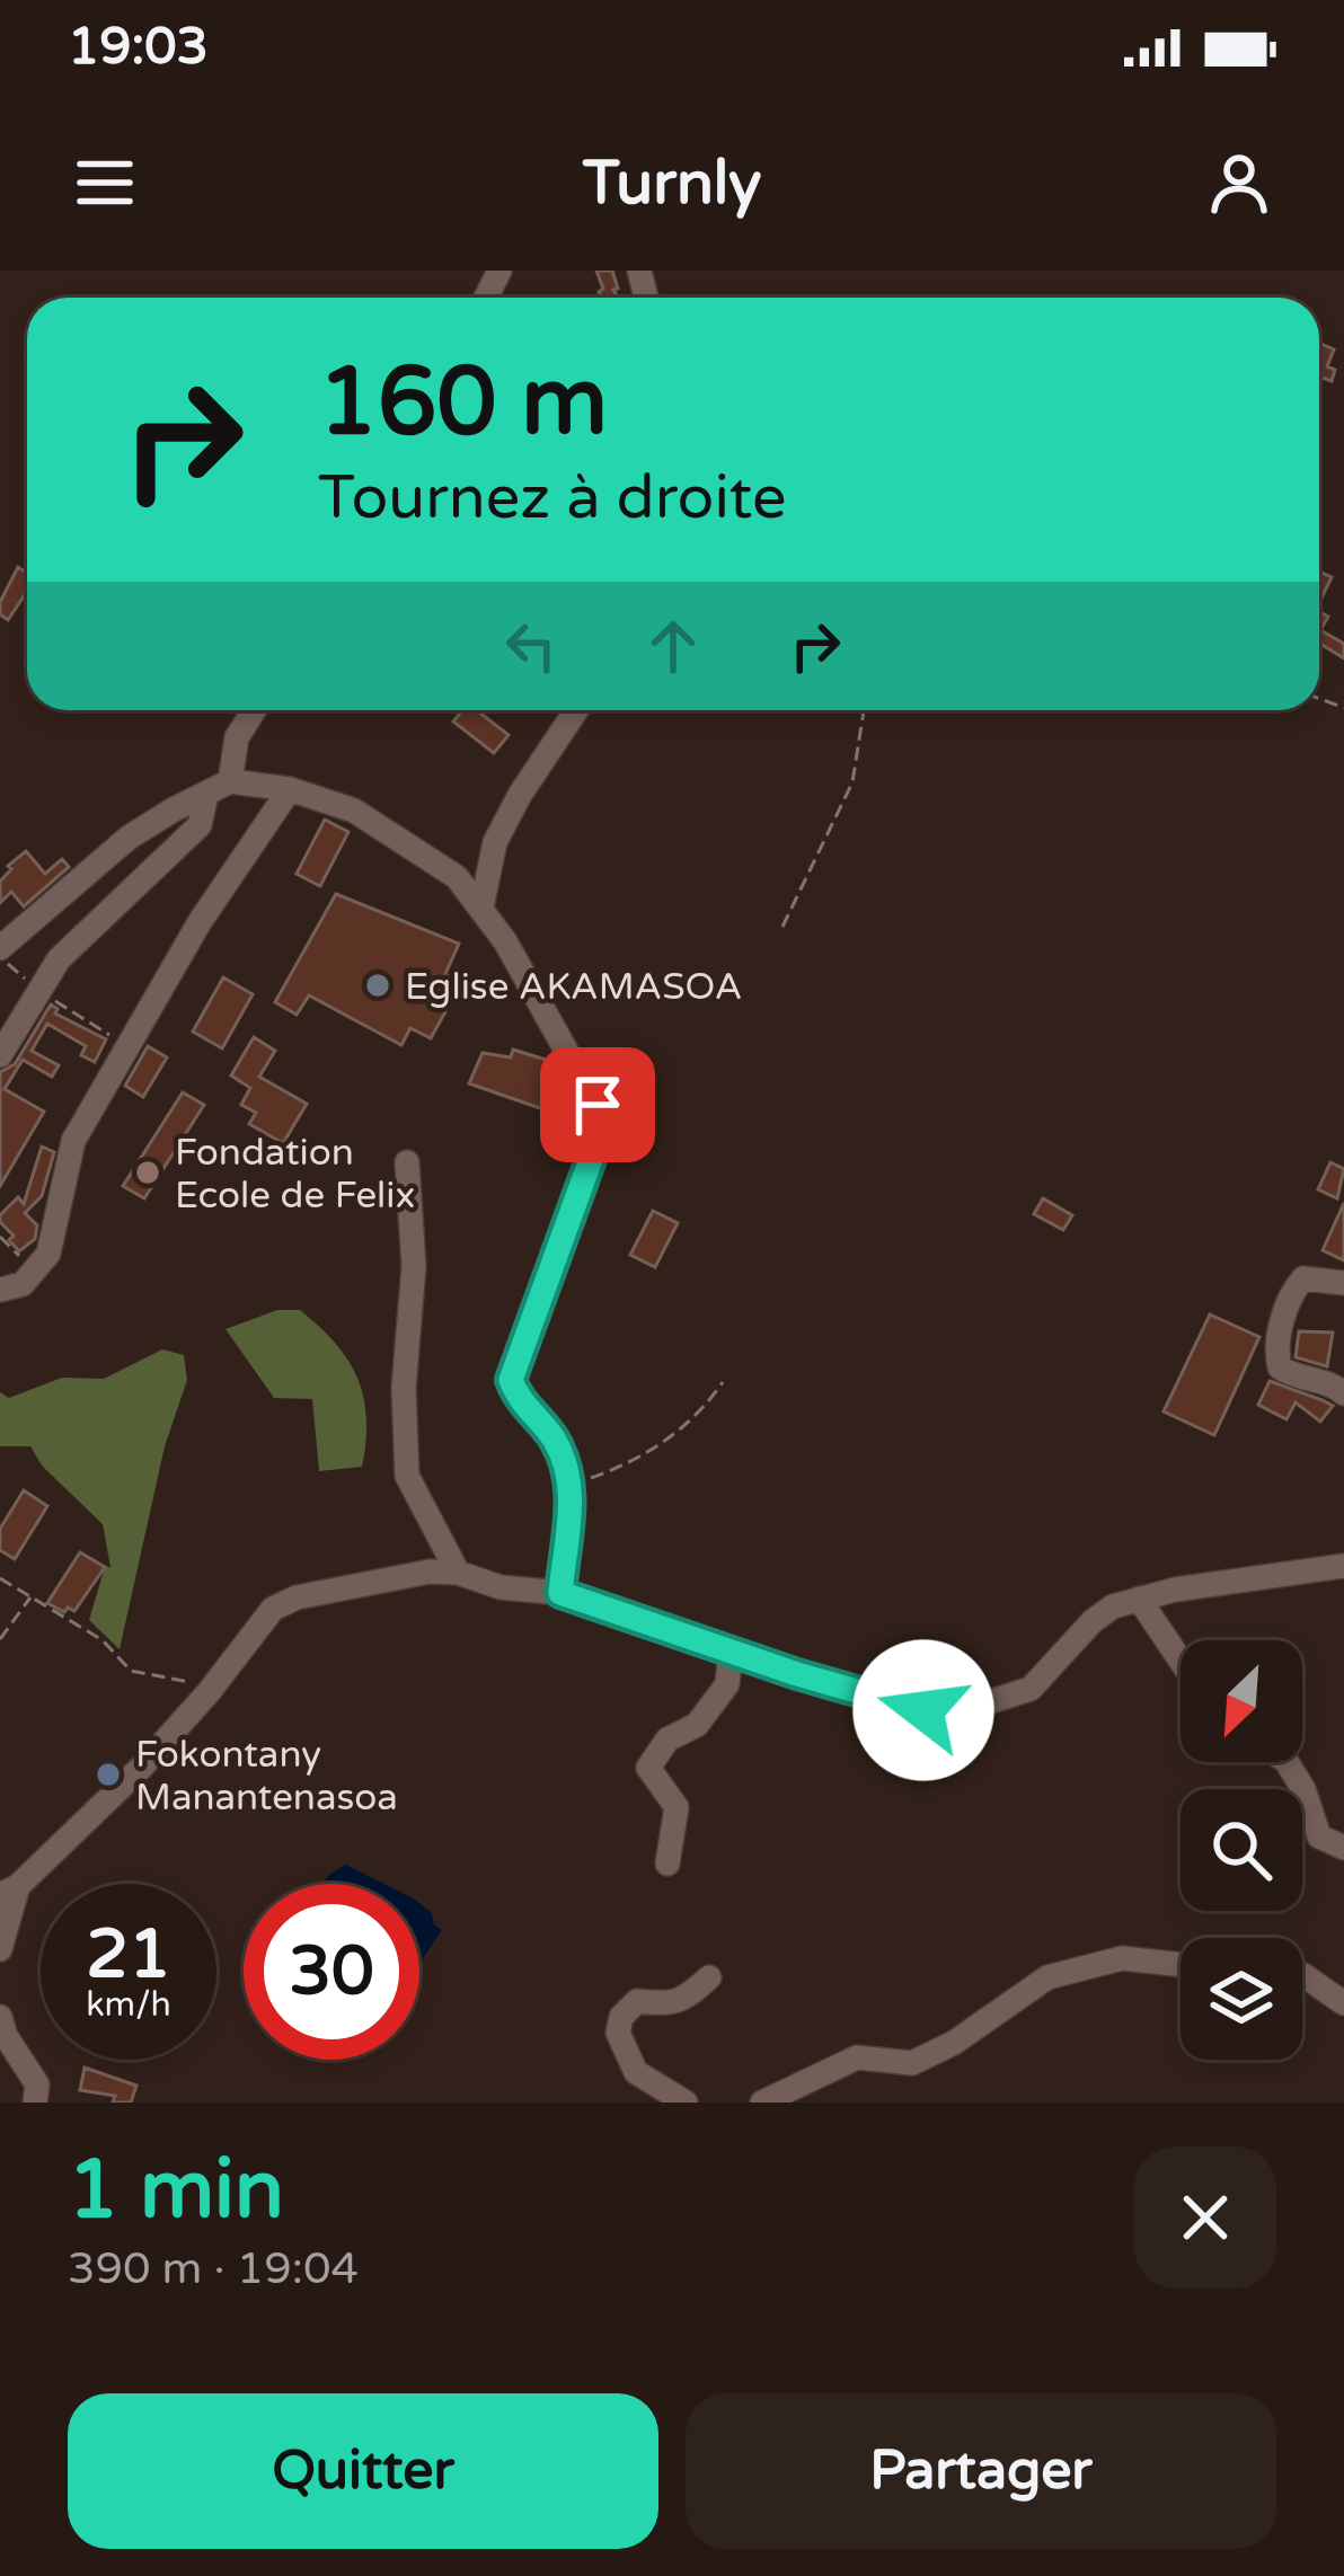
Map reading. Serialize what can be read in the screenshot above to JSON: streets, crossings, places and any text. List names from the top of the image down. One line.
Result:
{"places":["Eglise AKAMASOA","Fondation Ecole de Felix","Fokontany Manantenasoa"],"north":"bottom left","page":{"status":"19:03","header":"Turnly","turn":["160 m","Tournez à droite"],"speed":"21 km/h","limit":"30","heading":["1 min","390 m · 19:04"],"buttons":["Quitter","Partager"]}}
